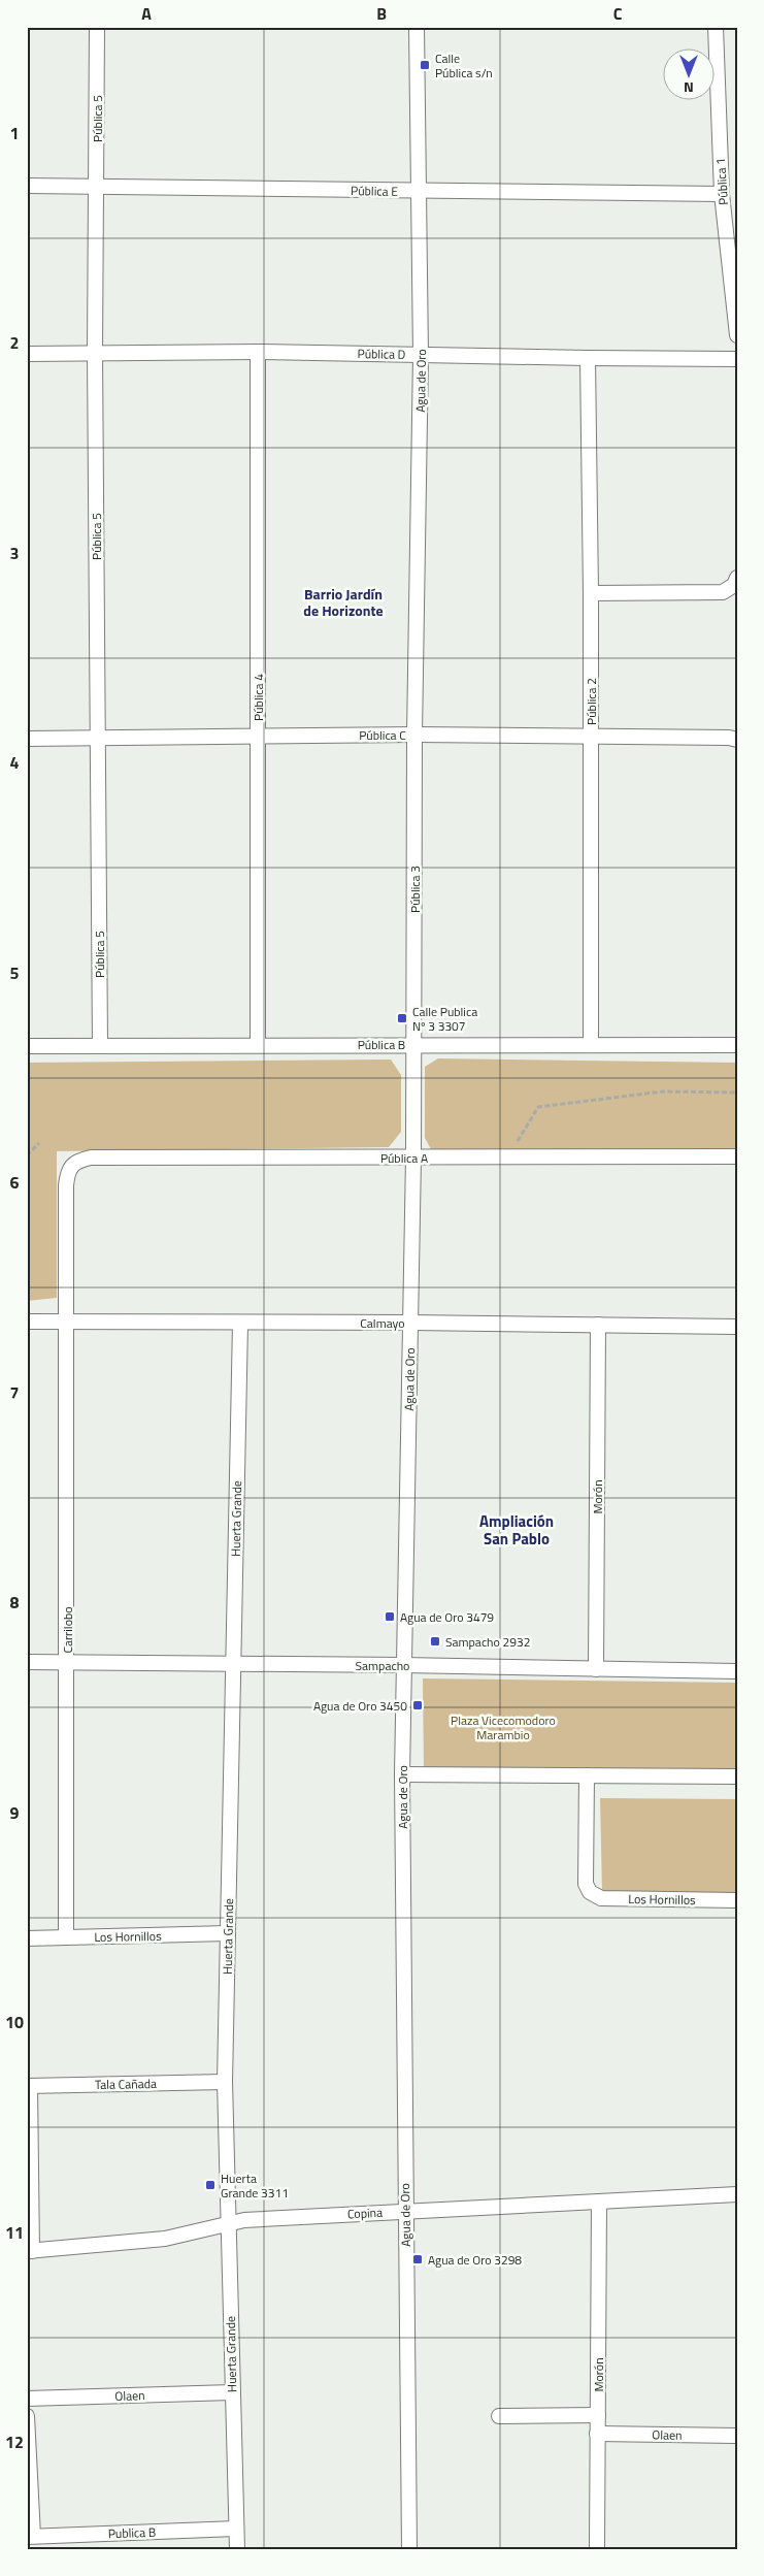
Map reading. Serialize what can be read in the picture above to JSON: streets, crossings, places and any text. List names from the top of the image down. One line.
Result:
{"streets":{"street":["Pública 5","Pública 1","Pública E","Pública D","Agua de Oro","Pública 4","Pública 2","Pública C","Pública 3","Pública B","Pública A","Calmayo","Morón","Huerta Grande","Carrilobo","Sampacho","Los Hornillos","Tala Cañada","Copina","Olaen","Publica B"]},"crossings":[["Pública 5","Pública E"],["Pública 5","Pública D"],["Pública 5","Pública C"],["Pública 5","Pública B"],["Pública 1","Pública E"],["Pública E","Agua de Oro"],["Pública D","Agua de Oro"],["Pública D","Pública 4"],["Pública D","Pública 2"],["Agua de Oro","Pública C"],["Agua de Oro","Pública 3"],["Agua de Oro","Pública B"],["Agua de Oro","Pública A"],["Agua de Oro","Calmayo"],["Agua de Oro","Sampacho"],["Agua de Oro","Copina"],["Pública 4","Pública C"],["Pública 4","Pública B"],["Pública 2","Pública C"],["Pública 2","Pública B"],["Pública C","Pública 3"],["Pública 3","Pública B"],["Pública A","Calmayo"],["Pública A","Carrilobo"],["Calmayo","Morón"],["Calmayo","Huerta Grande"],["Calmayo","Carrilobo"],["Morón","Sampacho"],["Morón","Copina"],["Morón","Olaen"],["Huerta Grande","Sampacho"],["Huerta Grande","Los Hornillos"],["Huerta Grande","Tala Cañada"],["Huerta Grande","Copina"],["Huerta Grande","Olaen"],["Huerta Grande","Publica B"],["Carrilobo","Sampacho"],["Carrilobo","Los Hornillos"]],"districts":["Barrio Jardín de Horizonte","Ampliación San Pablo"],"parks":["Plaza Vicecomodoro Marambio"],"places":{"transit":["Calle Pública s/n","Calle Publica Nº 3 3307","Agua de Oro 3479","Sampacho 2932","Agua de Oro 3450","Huerta Grande 3311","Agua de Oro 3298"]},"north":"bottom","grid":{"columns":["A","B","C"],"rows":["1","2","3","4","5","6","7","8","9","10","11","12"]}}
